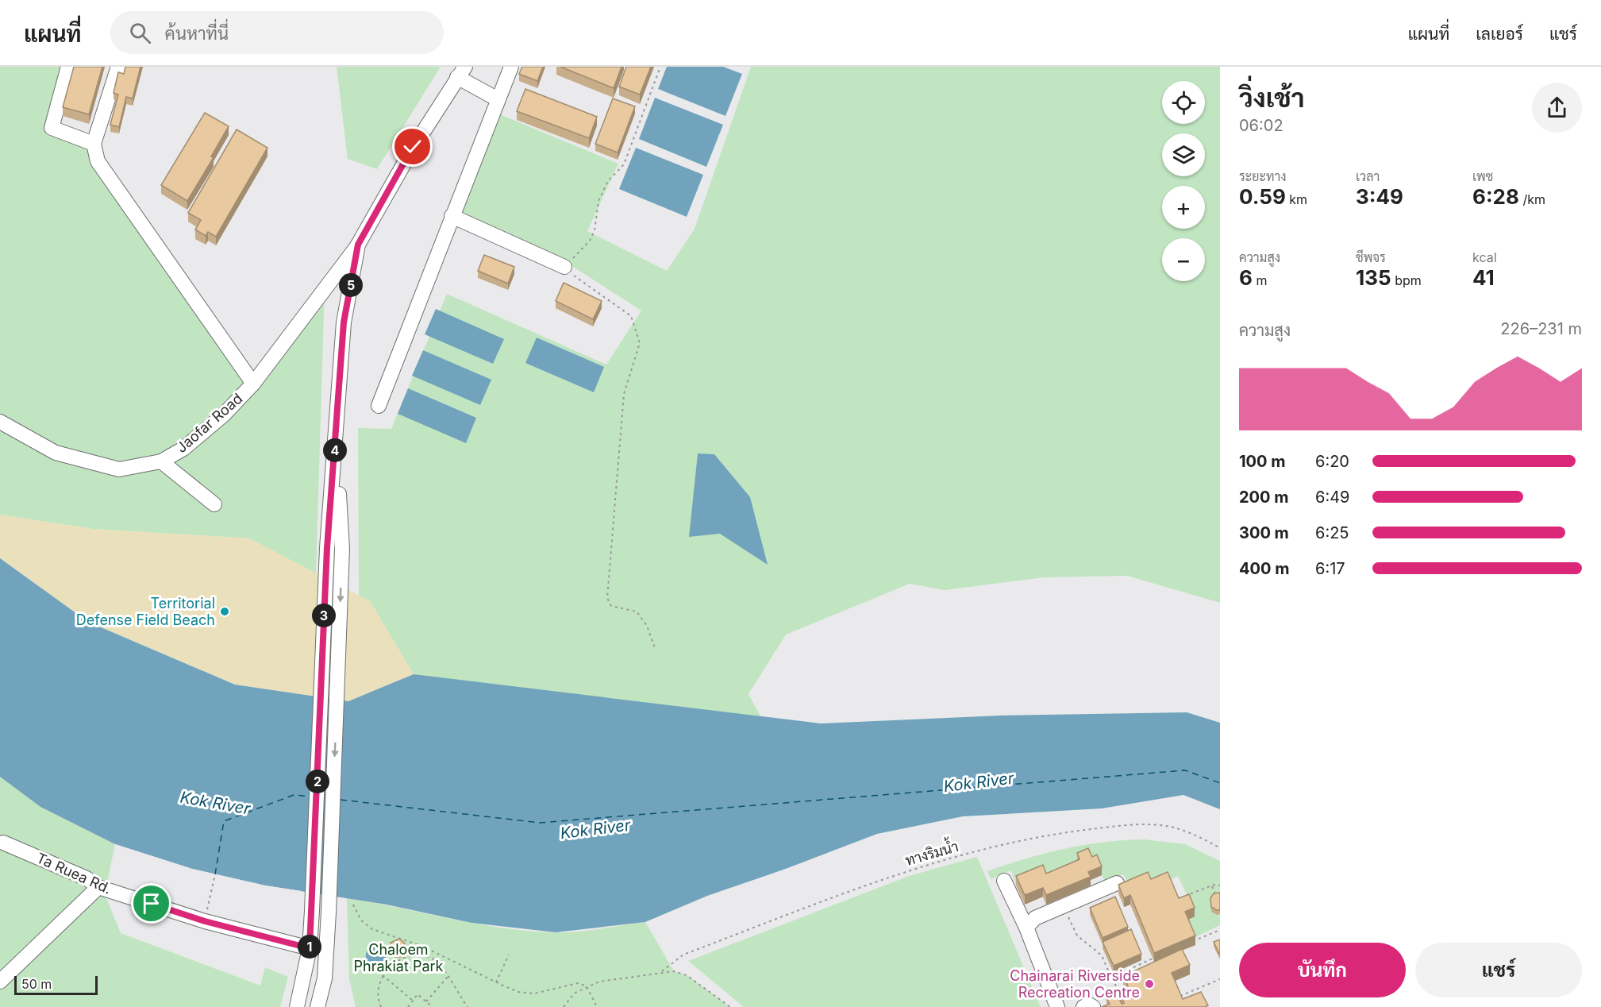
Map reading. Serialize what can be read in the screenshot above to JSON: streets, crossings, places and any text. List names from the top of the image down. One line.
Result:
{"streets":{"street":["Jaofar Road","Ta Ruea Rd."],"path":["ทางริมน้ำ"]},"water":["Kok River"],"parks":["Chaloem Phrakiat Park"],"places":["Territorial Defense Field Beach","Chainarai Riverside Recreation Centre"],"scale_bar":"50 m","page":{"header":"แผนที่","search":"ค้นหาที่นี่","nav":["แผนที่","เลเยอร์","แชร์"],"heading":["วิ่งเช้า","06:02"],"map_buttons":["+","−"],"stats":[["ระยะทาง","0.59 km"],["เวลา","3:49"],["เพซ","6:28 /km"],["ความสูง","6 m"],["ชีพจร","135 bpm"],["kcal","41"]],"pins":["5","4","3","2","1"],"chart":["ความสูง","226–231 m"],"list":[{"name":"100 m","note":"6:20"},{"name":"200 m","note":"6:49"},{"name":"300 m","note":"6:25"},{"name":"400 m","note":"6:17"}],"buttons":["บันทึก","แชร์"],"scale":"50 m"}}
